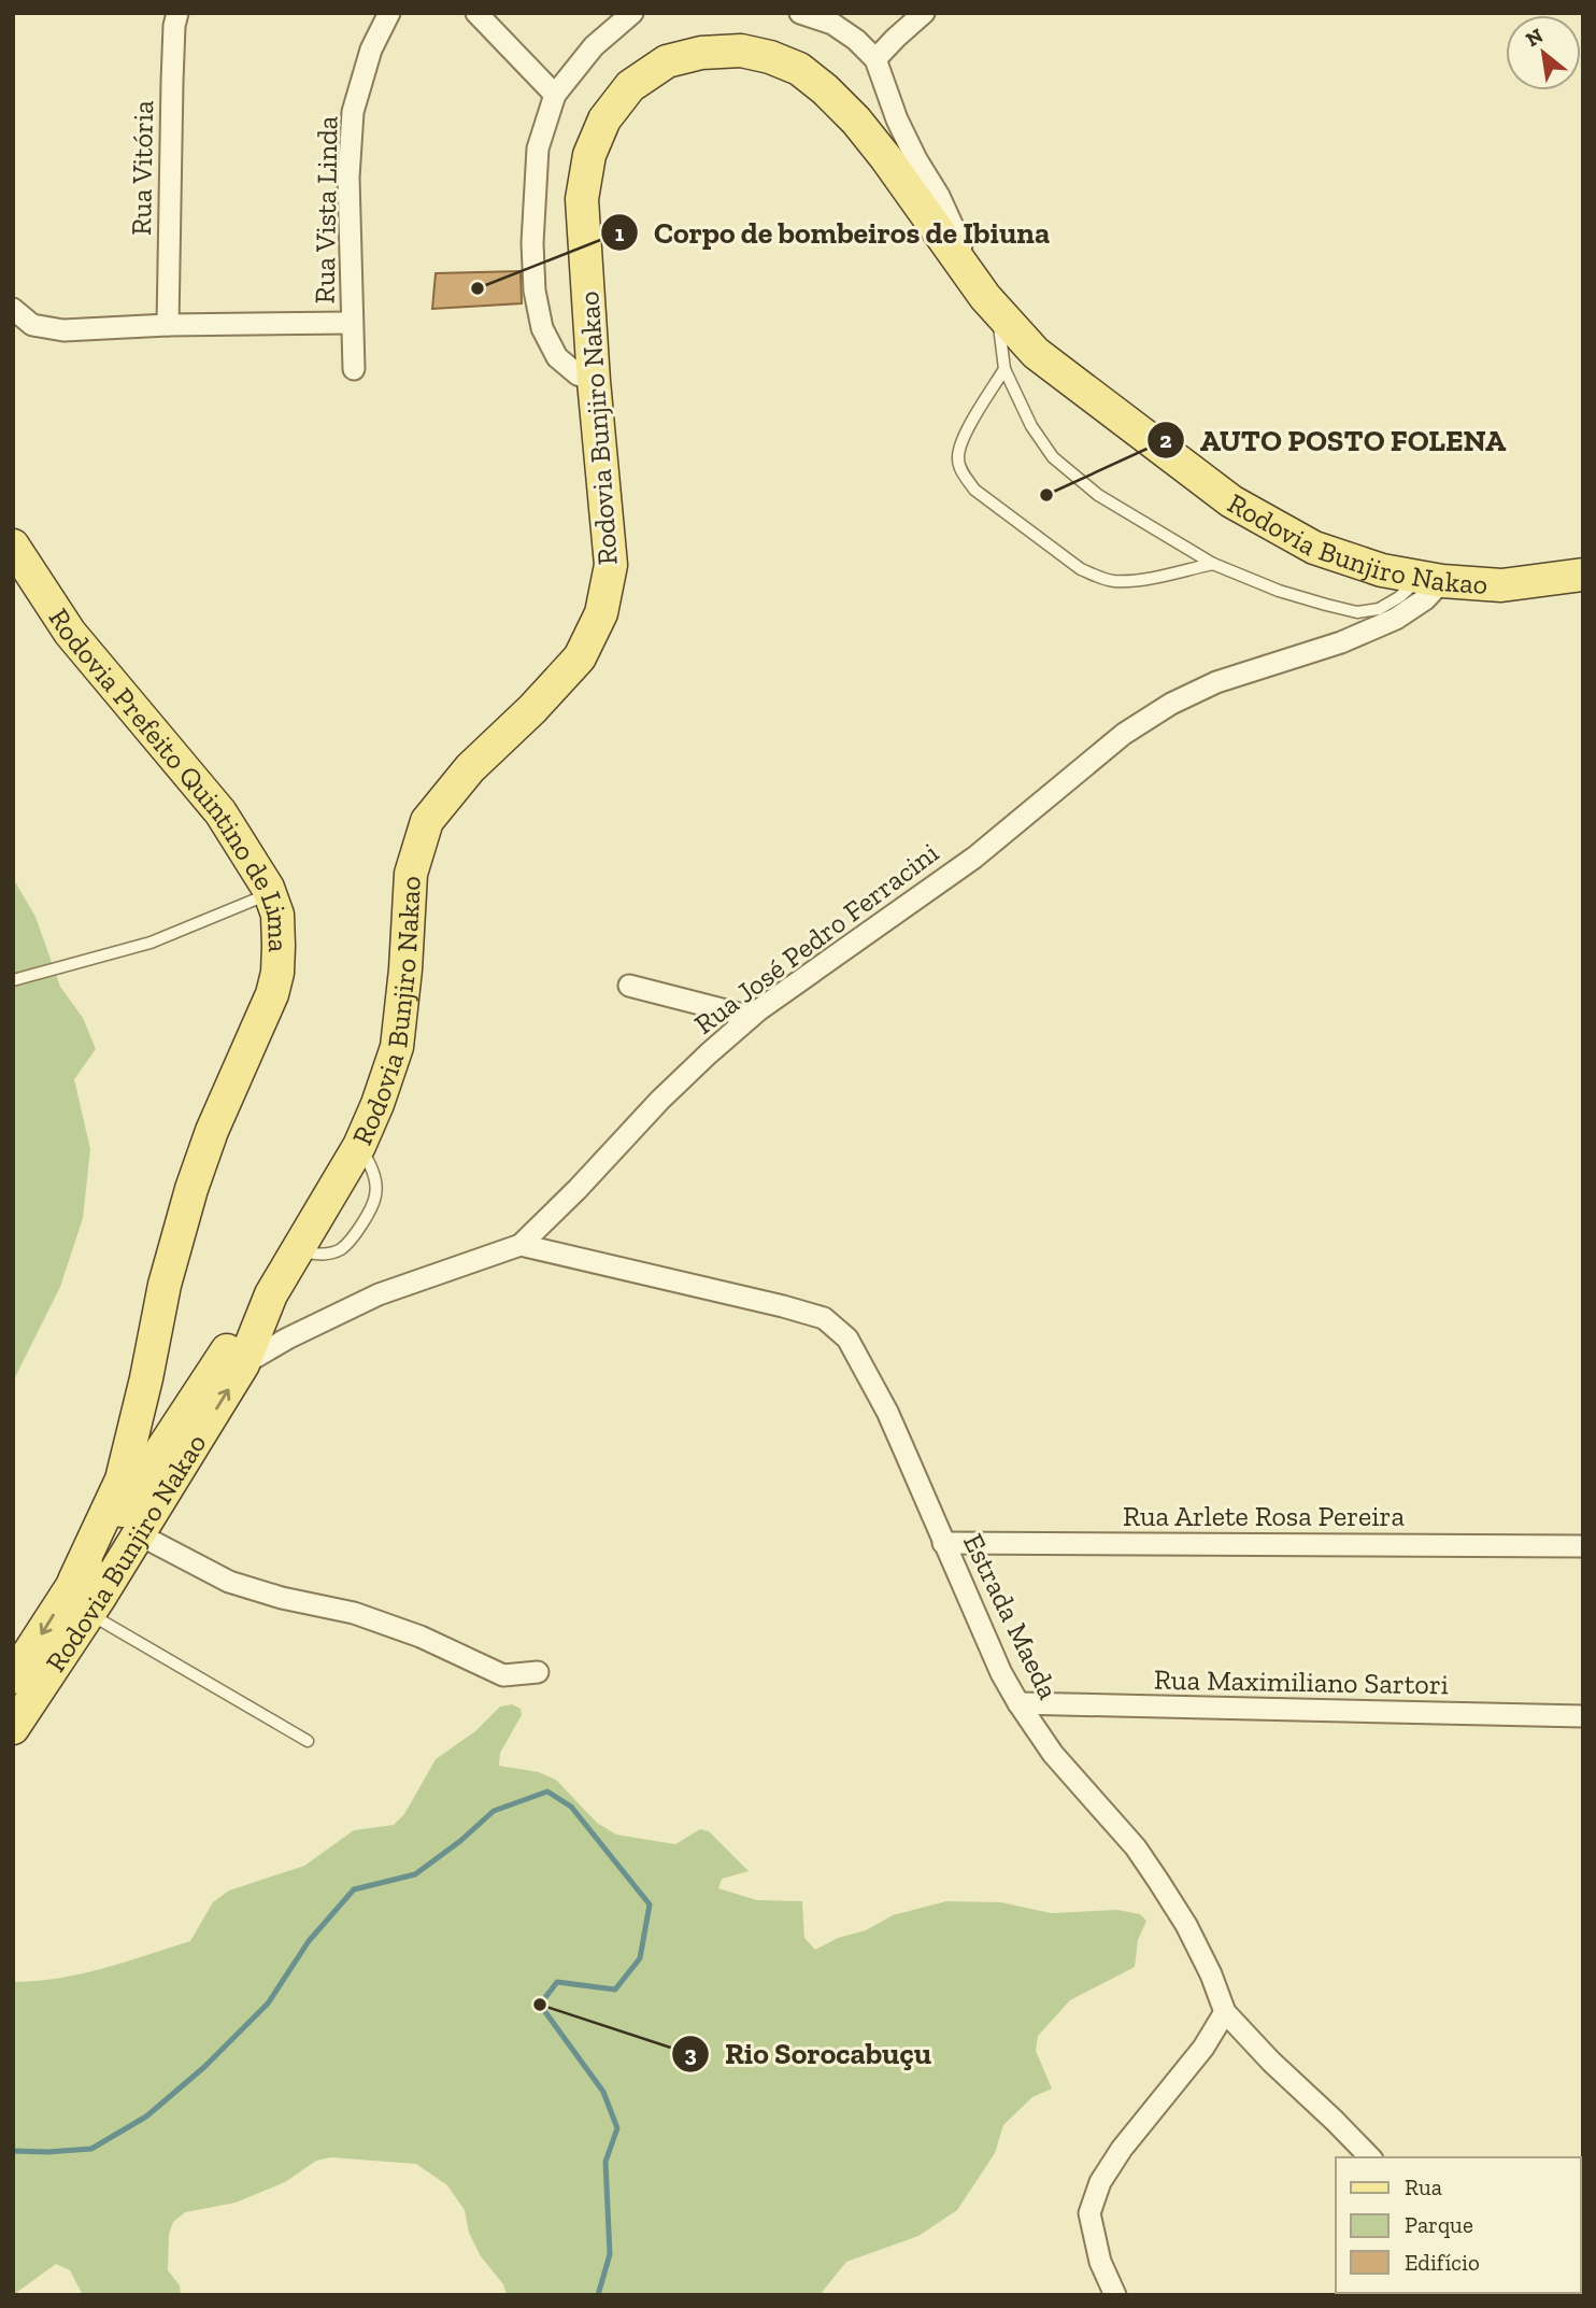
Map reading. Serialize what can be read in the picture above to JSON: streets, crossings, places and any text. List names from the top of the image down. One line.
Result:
{"streets":{"main road":["Rodovia Bunjiro Nakao","Rodovia Prefeito Quintino de Lima"],"street":["Rua Vitória","Rua Vista Linda","Rua José Pedro Ferracini","Rua Arlete Rosa Pereira","Estrada Maeda","Rua Maximiliano Sartori"]},"crossings":[["Rodovia Bunjiro Nakao","Rodovia Prefeito Quintino de Lima"],["Rodovia Bunjiro Nakao","Rua José Pedro Ferracini"],["Rua José Pedro Ferracini","Estrada Maeda"],["Rua Arlete Rosa Pereira","Estrada Maeda"],["Estrada Maeda","Rua Maximiliano Sartori"]],"places":["Corpo de bombeiros de Ibiuna","AUTO POSTO FOLENA","Rio Sorocabuçu"],"legend":["Rua","Parque","Edifício"],"north":"top left"}
